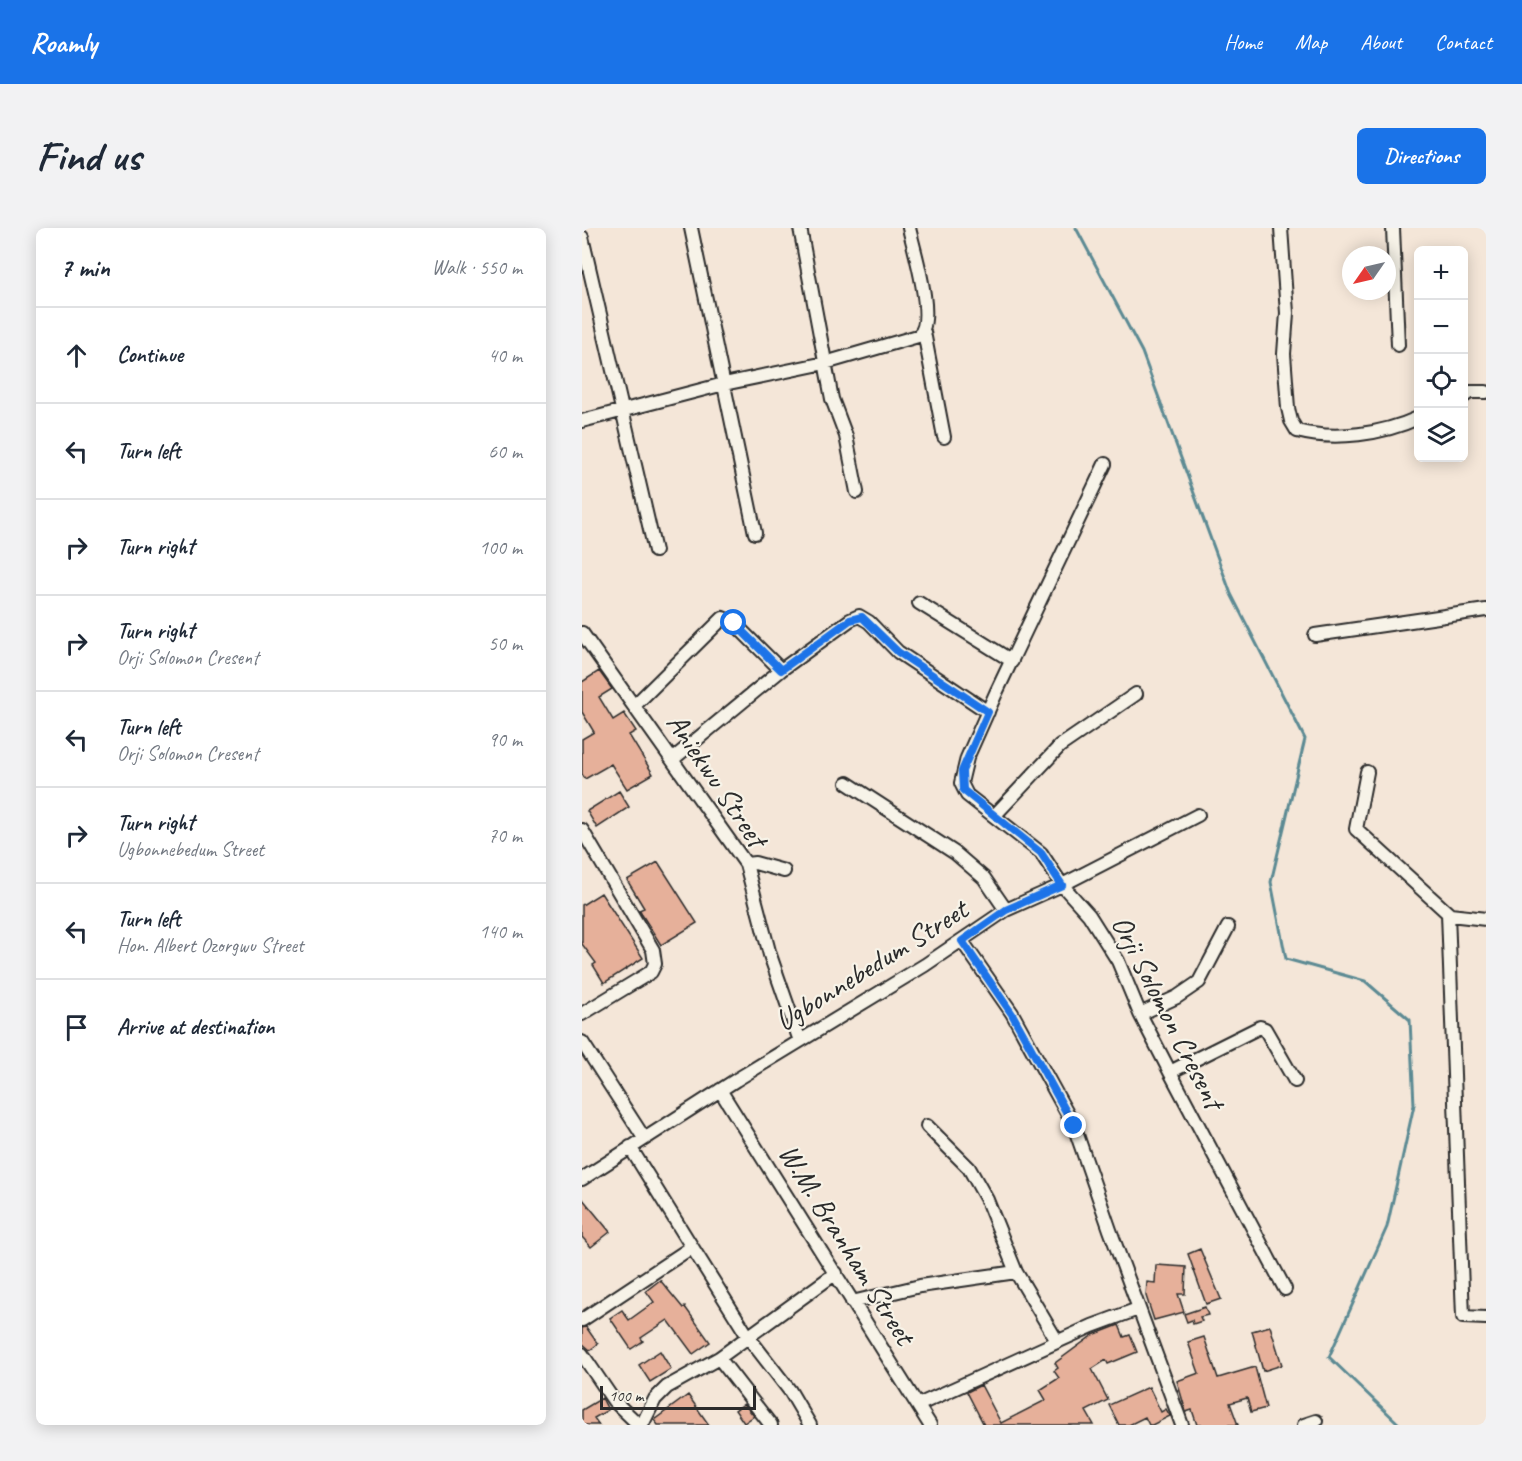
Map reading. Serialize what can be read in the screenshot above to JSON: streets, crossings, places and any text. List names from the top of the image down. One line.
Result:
{"streets":{"street":["Aniekwu Street","Ugbonnebedum Street","Orji Solomon Cresent","W.M. Branham Street"]},"crossings":[["Aniekwu Street","Ugbonnebedum Street"],["Ugbonnebedum Street","Orji Solomon Cresent"],["Ugbonnebedum Street","W.M. Branham Street"]],"scale_bar":"100 m","north":"bottom left","page":{"header":"Roamly","nav":["Home","Map","About","Contact"],"buttons":"Directions","title":"Find us","heading":["7 min","Walk · 550 m"],"map_buttons":["+","−"],"list":[["Continue","40 m"],["Turn left","60 m"],["Turn right","100 m"],["Turn right","Orji Solomon Cresent","50 m"],["Turn left","Orji Solomon Cresent","90 m"],["Turn right","Ugbonnebedum Street","70 m"],["Turn left","Hon. Albert Ozorgwu Street","140 m"],"Arrive at destination"],"scale":"100 m"}}
